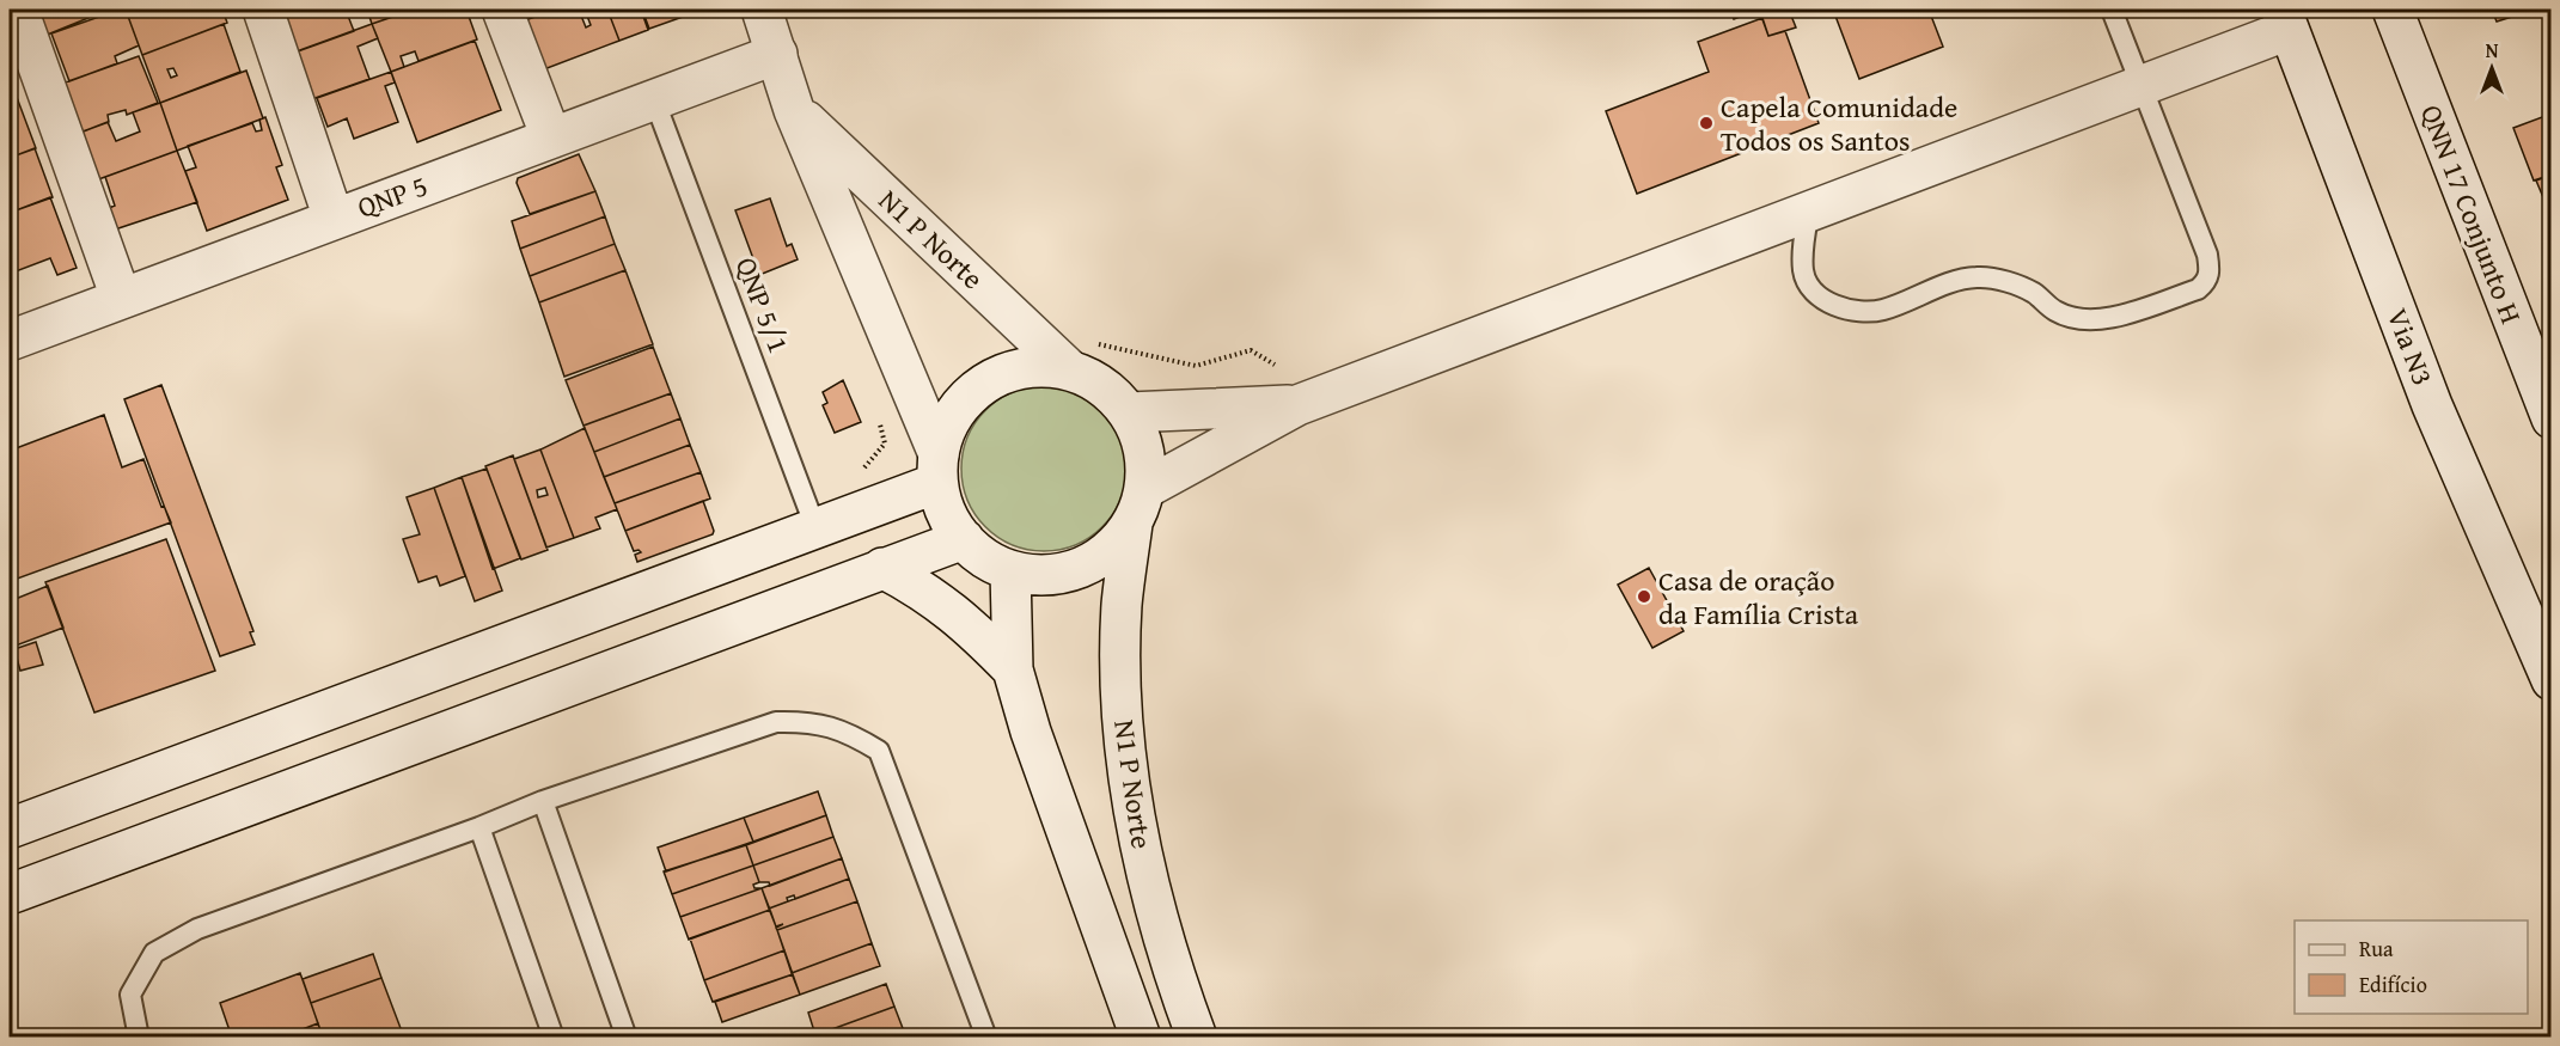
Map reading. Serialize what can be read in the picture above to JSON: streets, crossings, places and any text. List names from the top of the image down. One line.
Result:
{"streets":{"main road":["QNP 5","QNN 17 Conjunto H","N1 P Norte","Via N3"],"lane":["QNP 5/1"]},"crossings":[["QNP 5","N1 P Norte"],["QNP 5","QNP 5/1"]],"places":["Capela Comunidade Todos os Santos","Casa de oração da Família Crista"],"legend":["Rua","Edifício"],"north":"top"}
